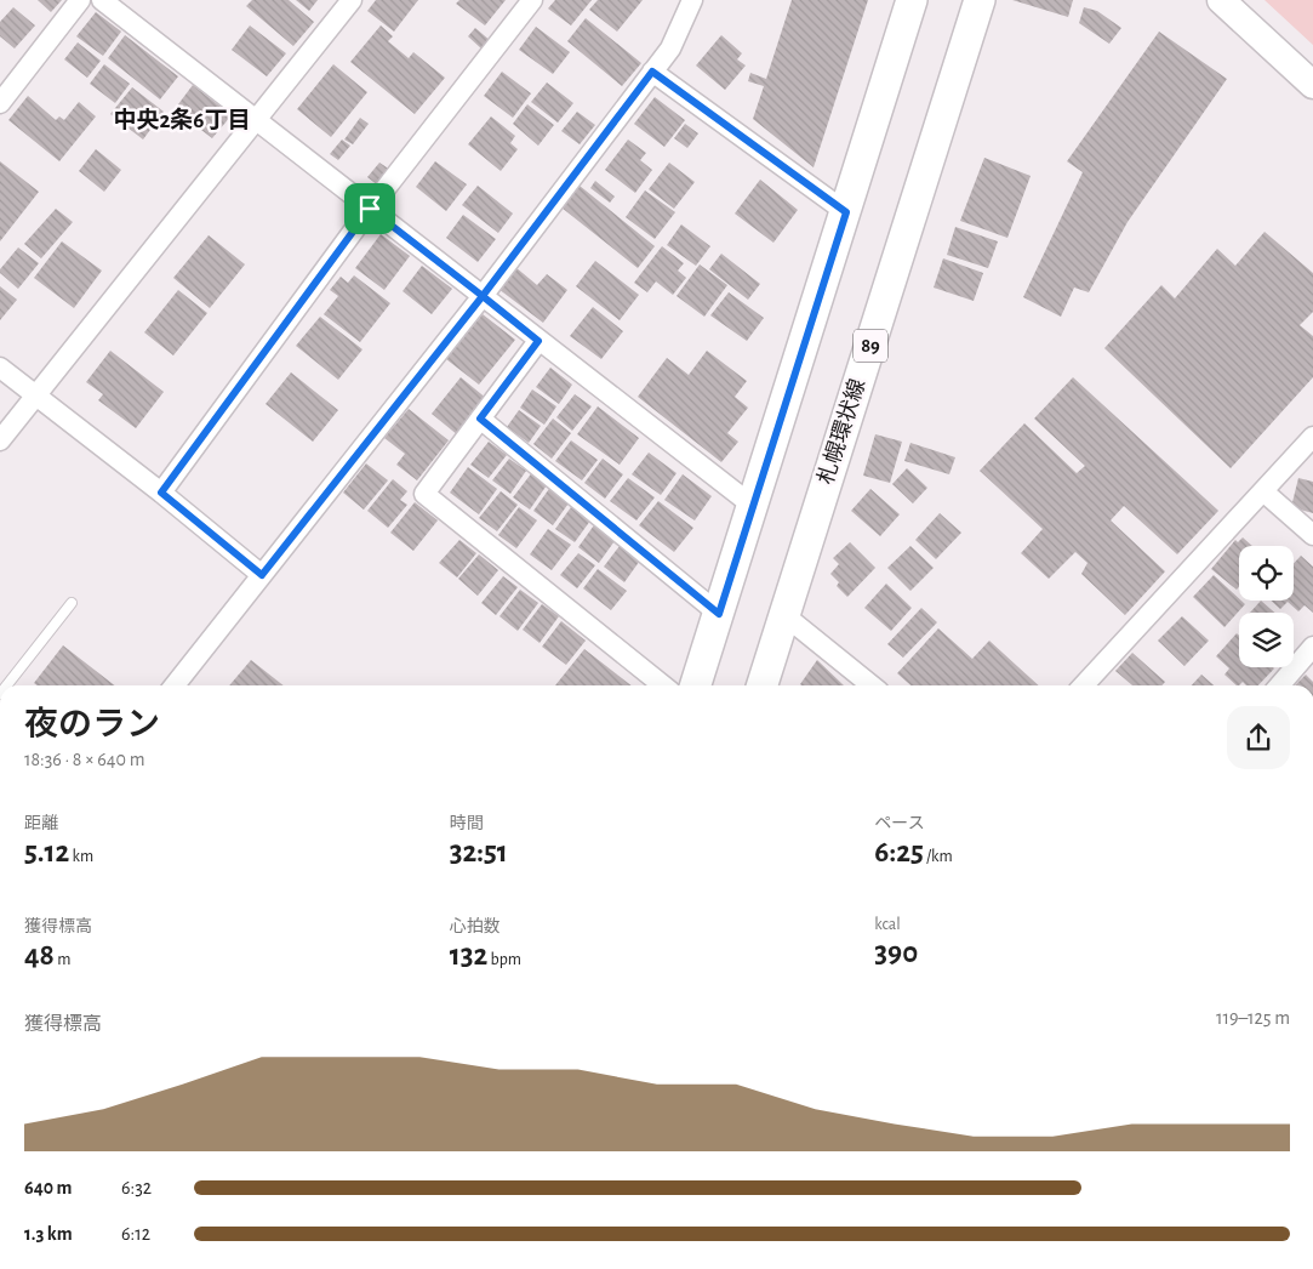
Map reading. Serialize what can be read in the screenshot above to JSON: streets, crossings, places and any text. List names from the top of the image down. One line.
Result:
{"streets":{"main road":["89","札幌環状線"]},"districts":["中央2条6丁目"],"page":{"heading":["夜のラン","18:36 · 8 × 640 m"],"stats":[["距離","5.12 km"],["時間","32:51"],["ペース","6:25 /km"],["獲得標高","48 m"],["心拍数","132 bpm"],["kcal","390"]],"chart":["獲得標高","119–125 m"],"list":[{"name":"640 m","note":"6:32"},{"name":"1.3 km","note":"6:12"}]}}
